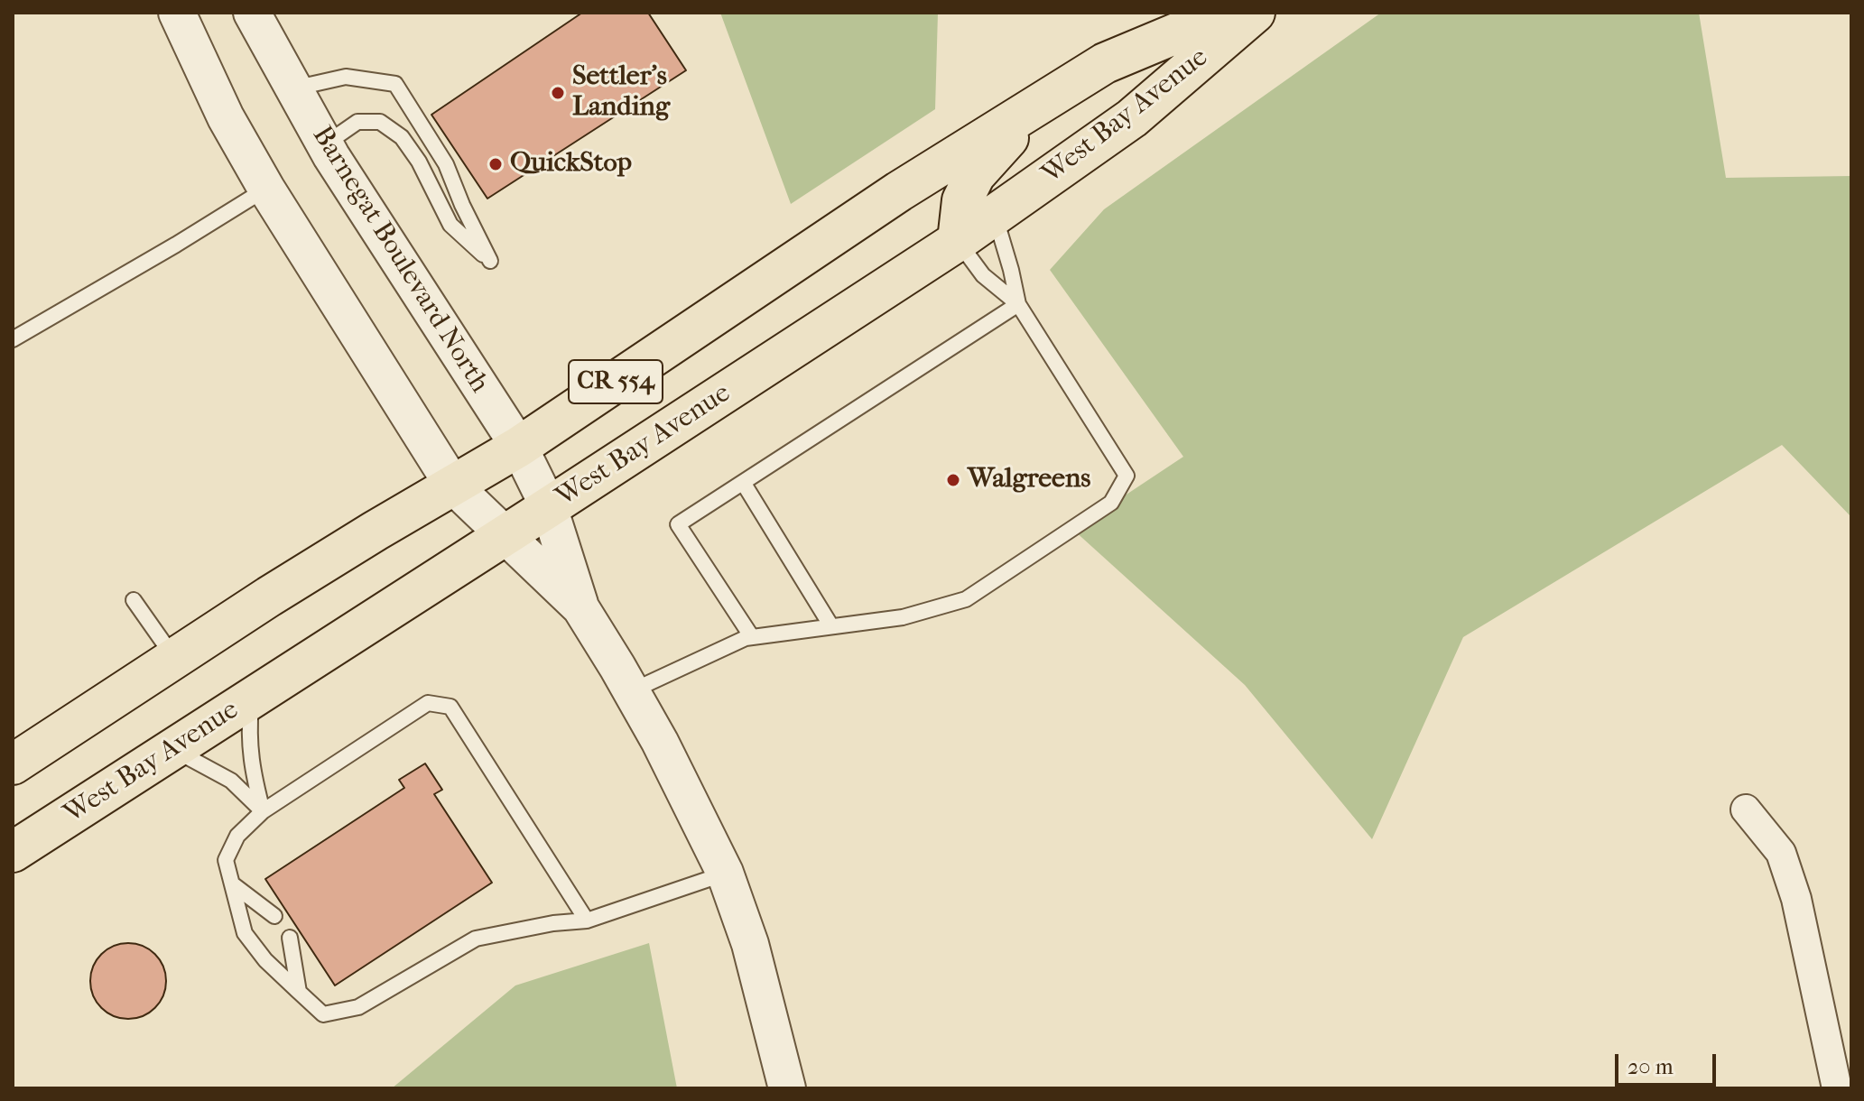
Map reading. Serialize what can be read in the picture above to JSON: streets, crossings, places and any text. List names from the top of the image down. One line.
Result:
{"streets":{"main road":["West Bay Avenue","CR 554"],"street":["Barnegat Boulevard North"]},"crossings":[["West Bay Avenue","Barnegat Boulevard North"]],"places":["Settler's Landing","QuickStop","Walgreens"],"scale_bar":"20 m"}
